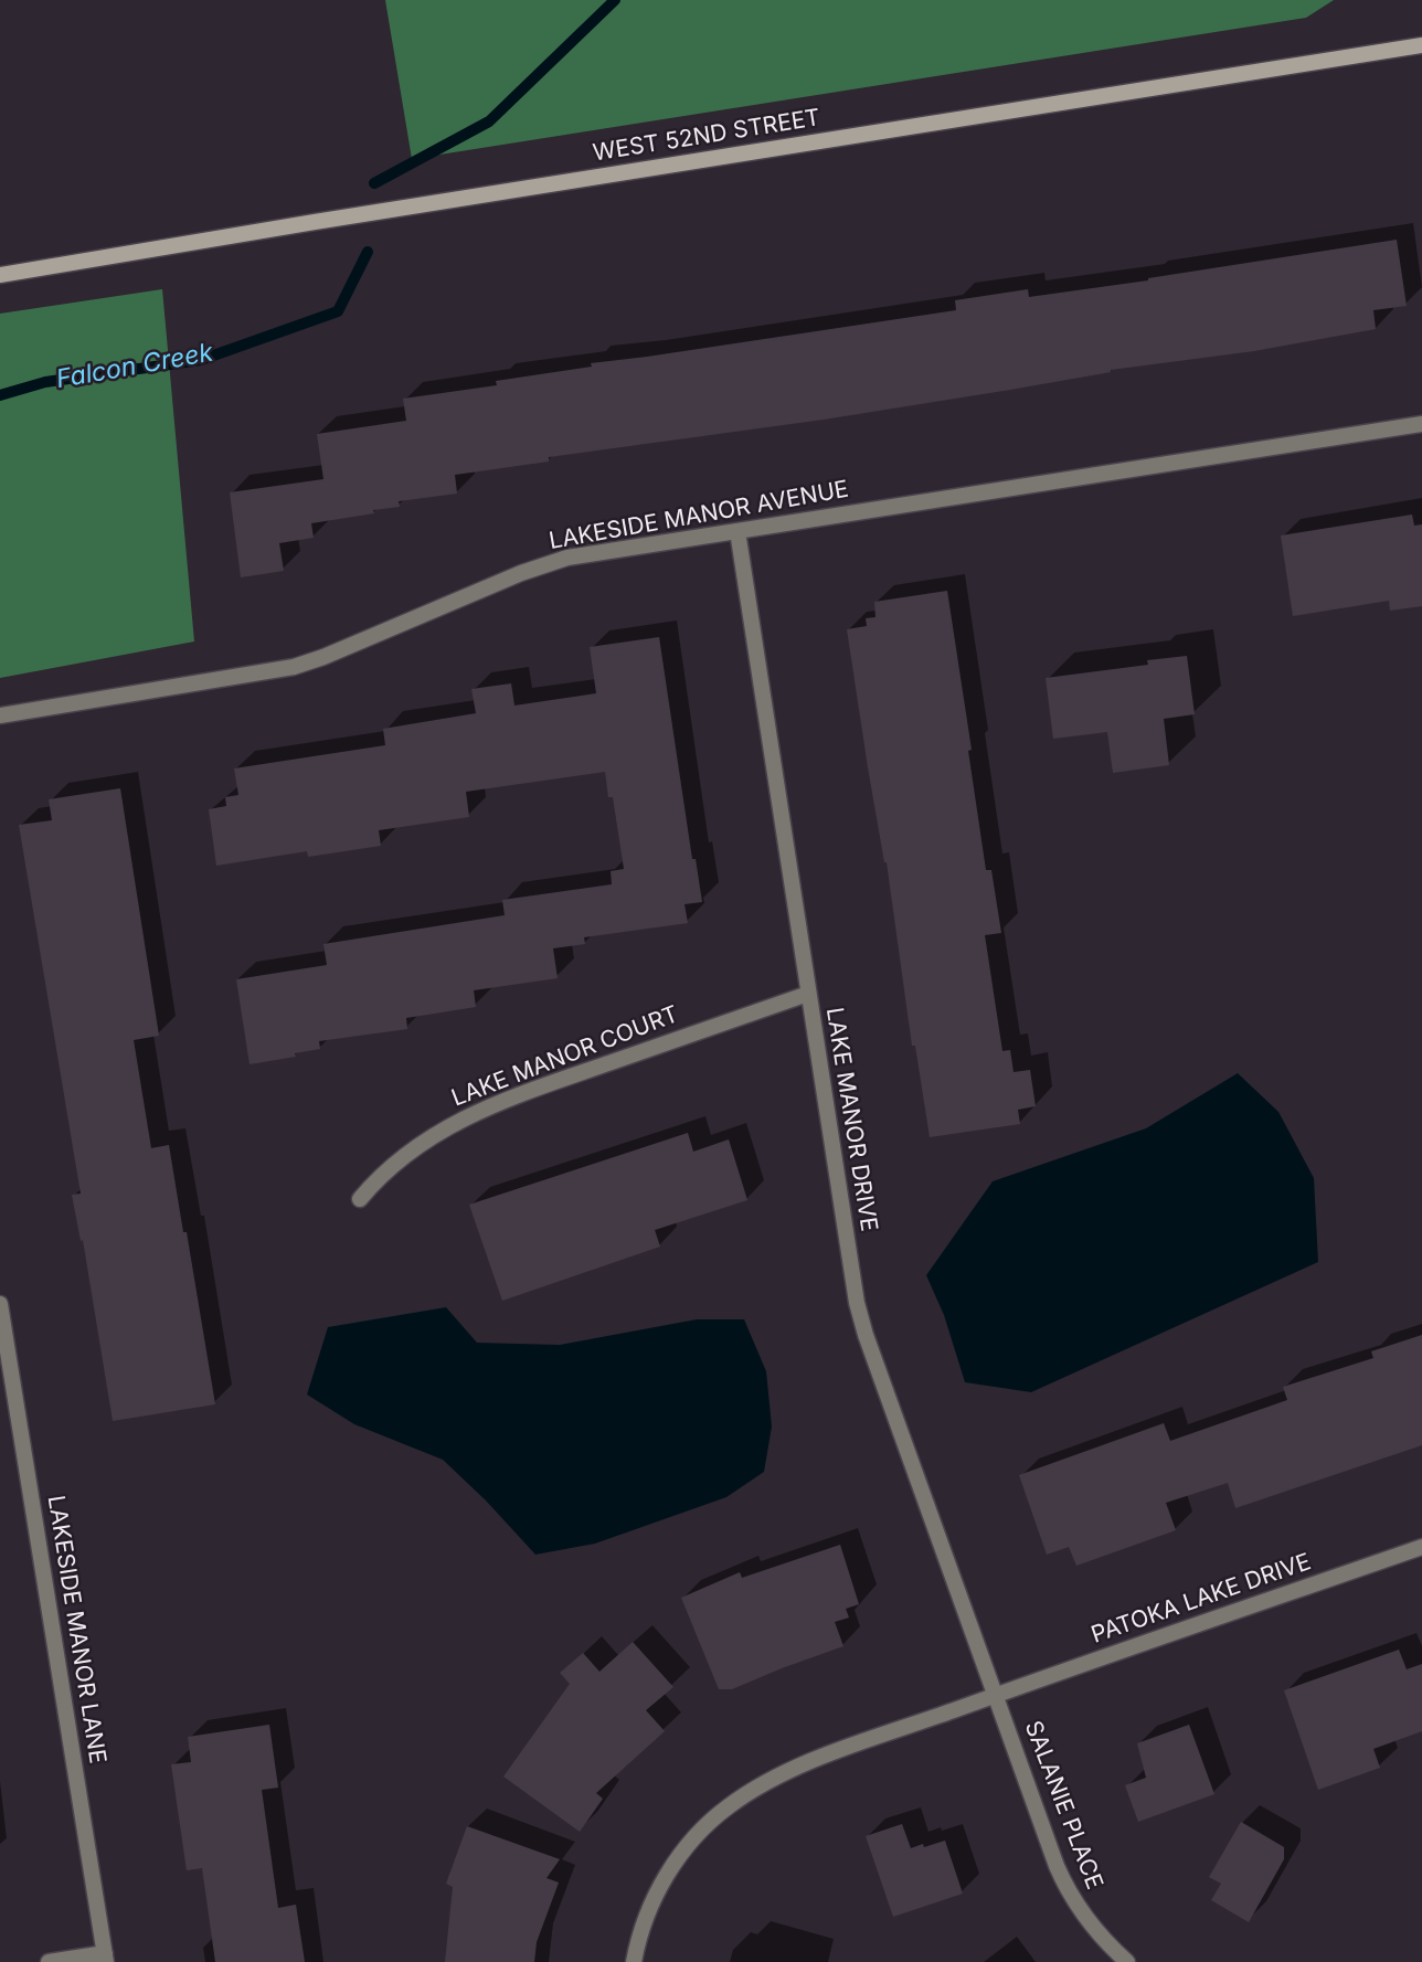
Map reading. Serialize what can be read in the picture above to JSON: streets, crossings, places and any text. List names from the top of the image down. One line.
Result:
{"streets":{"street":["WEST 52ND STREET","LAKESIDE MANOR AVENUE","LAKE MANOR COURT","LAKE MANOR DRIVE","PATOKA LAKE DRIVE","LAKESIDE MANOR LANE","SALANIE PLACE"]},"crossings":[["LAKESIDE MANOR AVENUE","LAKE MANOR DRIVE"],["LAKE MANOR COURT","LAKE MANOR DRIVE"],["LAKE MANOR DRIVE","PATOKA LAKE DRIVE"],["LAKE MANOR DRIVE","SALANIE PLACE"],["PATOKA LAKE DRIVE","SALANIE PLACE"]],"water":["Falcon Creek"]}
